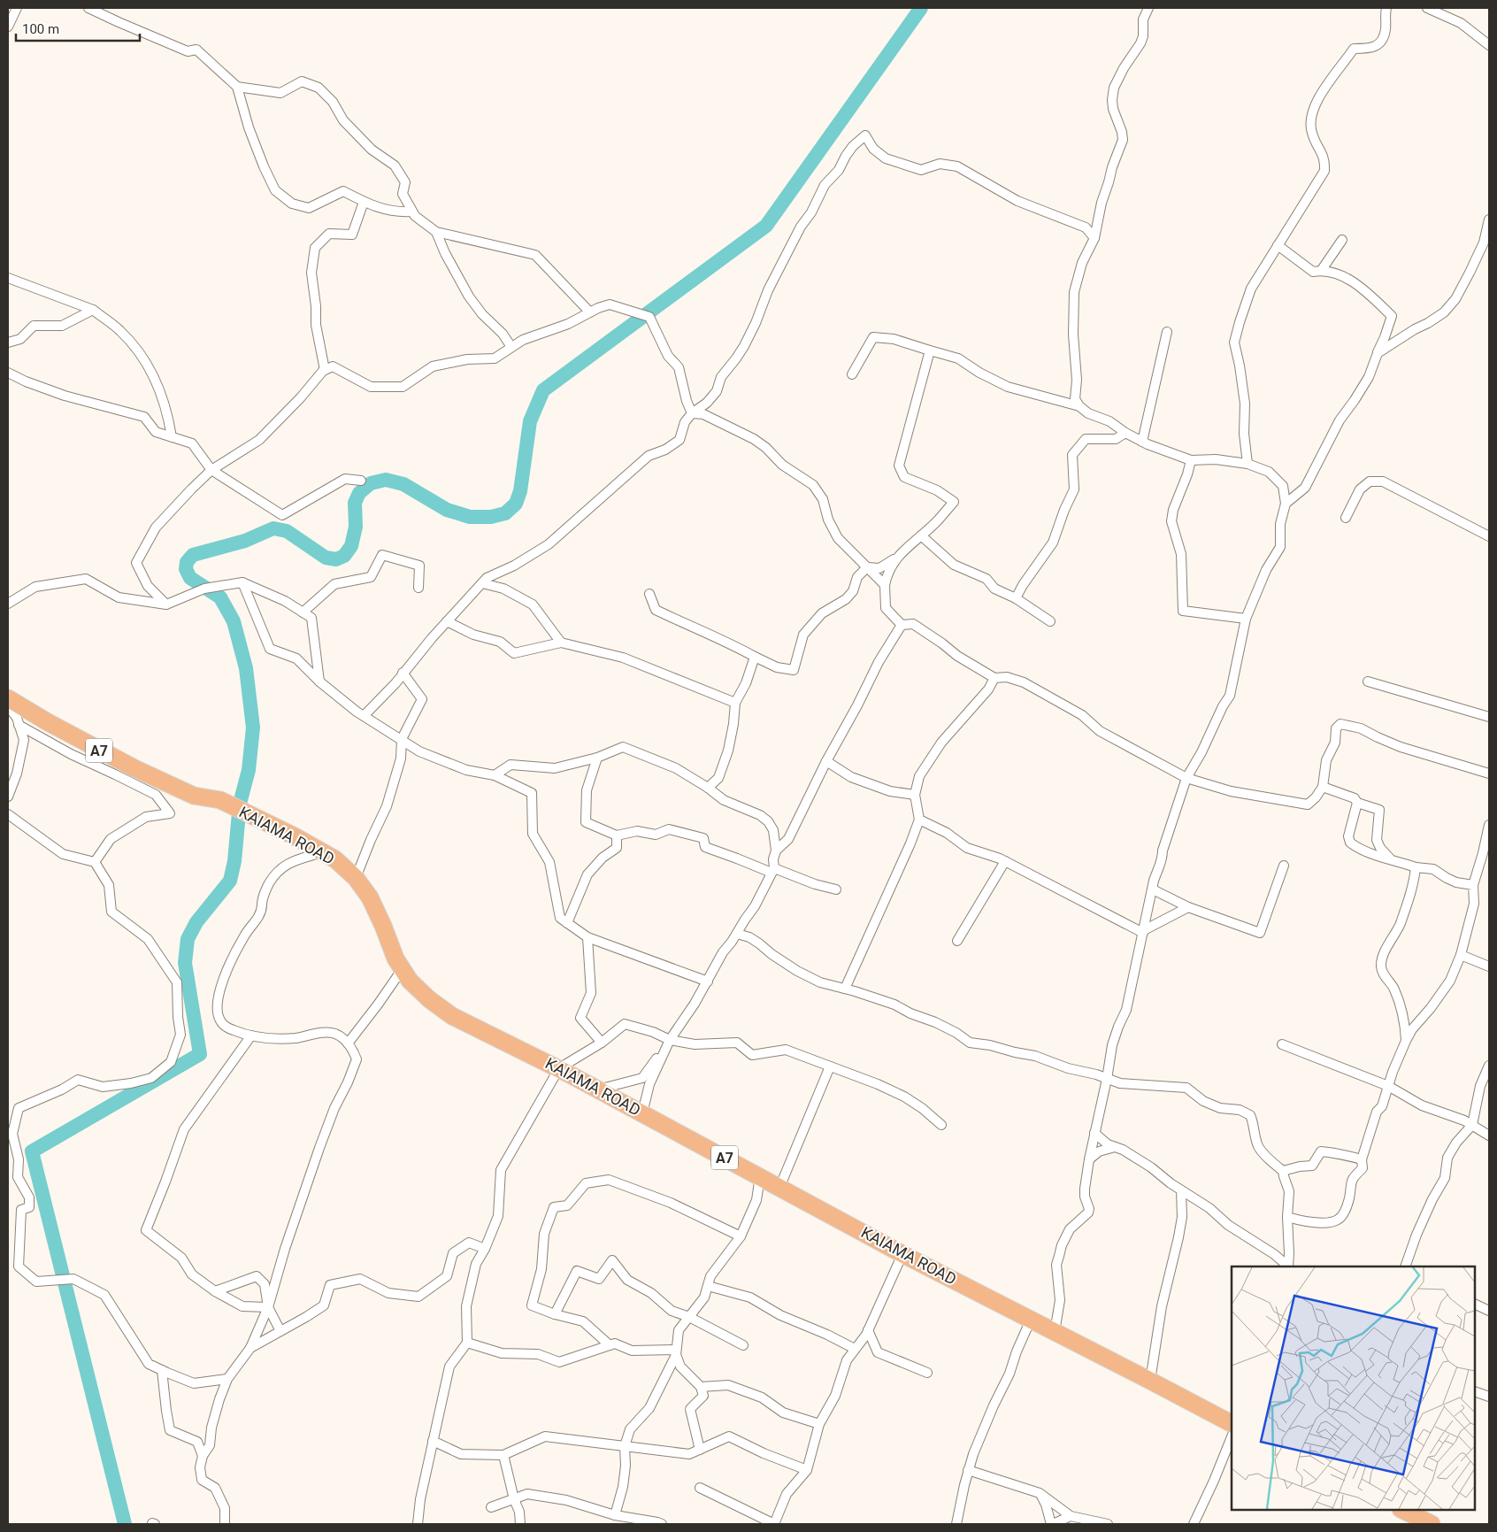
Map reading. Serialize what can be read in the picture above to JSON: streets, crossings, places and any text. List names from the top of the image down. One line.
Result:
{"streets":{"highway":["A7","KAIAMA ROAD"]},"scale_bar":"100 m"}
